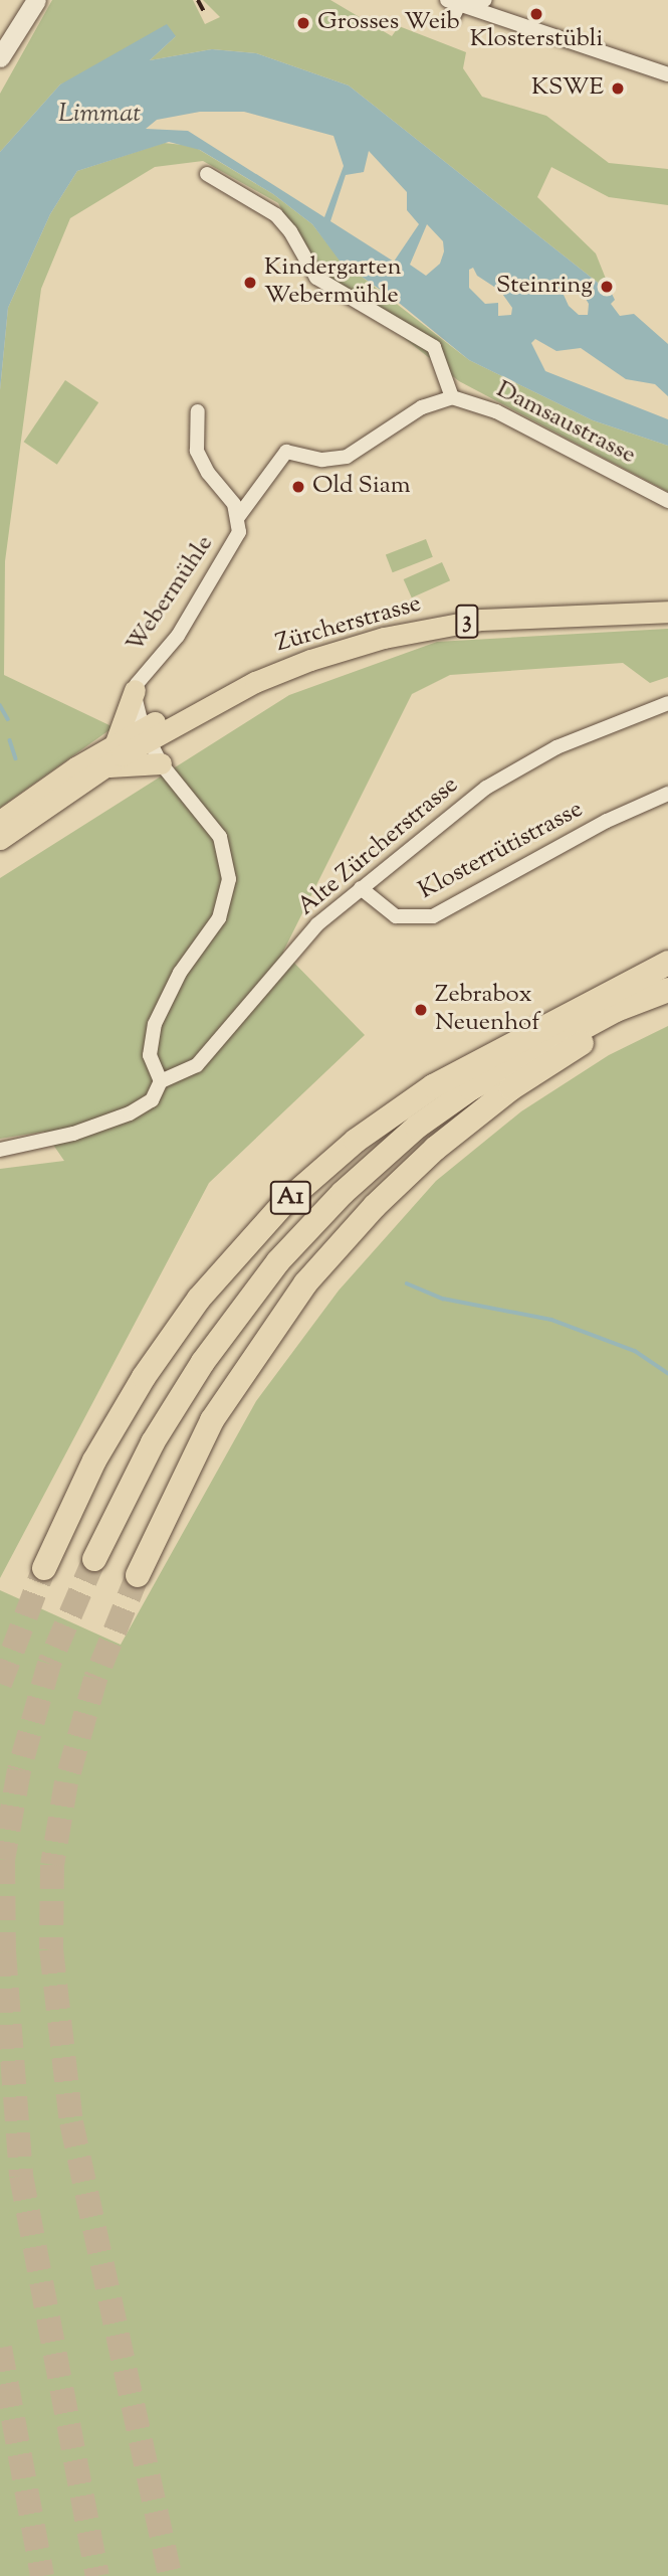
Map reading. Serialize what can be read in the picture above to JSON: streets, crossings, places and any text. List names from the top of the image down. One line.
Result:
{"streets":{"highway":["A1"],"main road":["3","Zürcherstrasse"],"street":["Damsaustrasse","Webermühle","Alte Zürcherstrasse","Klosterrütistrasse"]},"crossings":[["Webermühle","3"],["Webermühle","Zürcherstrasse"],["Webermühle","Alte Zürcherstrasse"],["3","Zürcherstrasse"],["Alte Zürcherstrasse","Klosterrütistrasse"]],"water":["Limmat"],"places":["Klosterstübli","Grosses Weib","KSWE","Kindergarten Webermühle","Steinring","Old Siam","Zebrabox Neuenhof"]}
